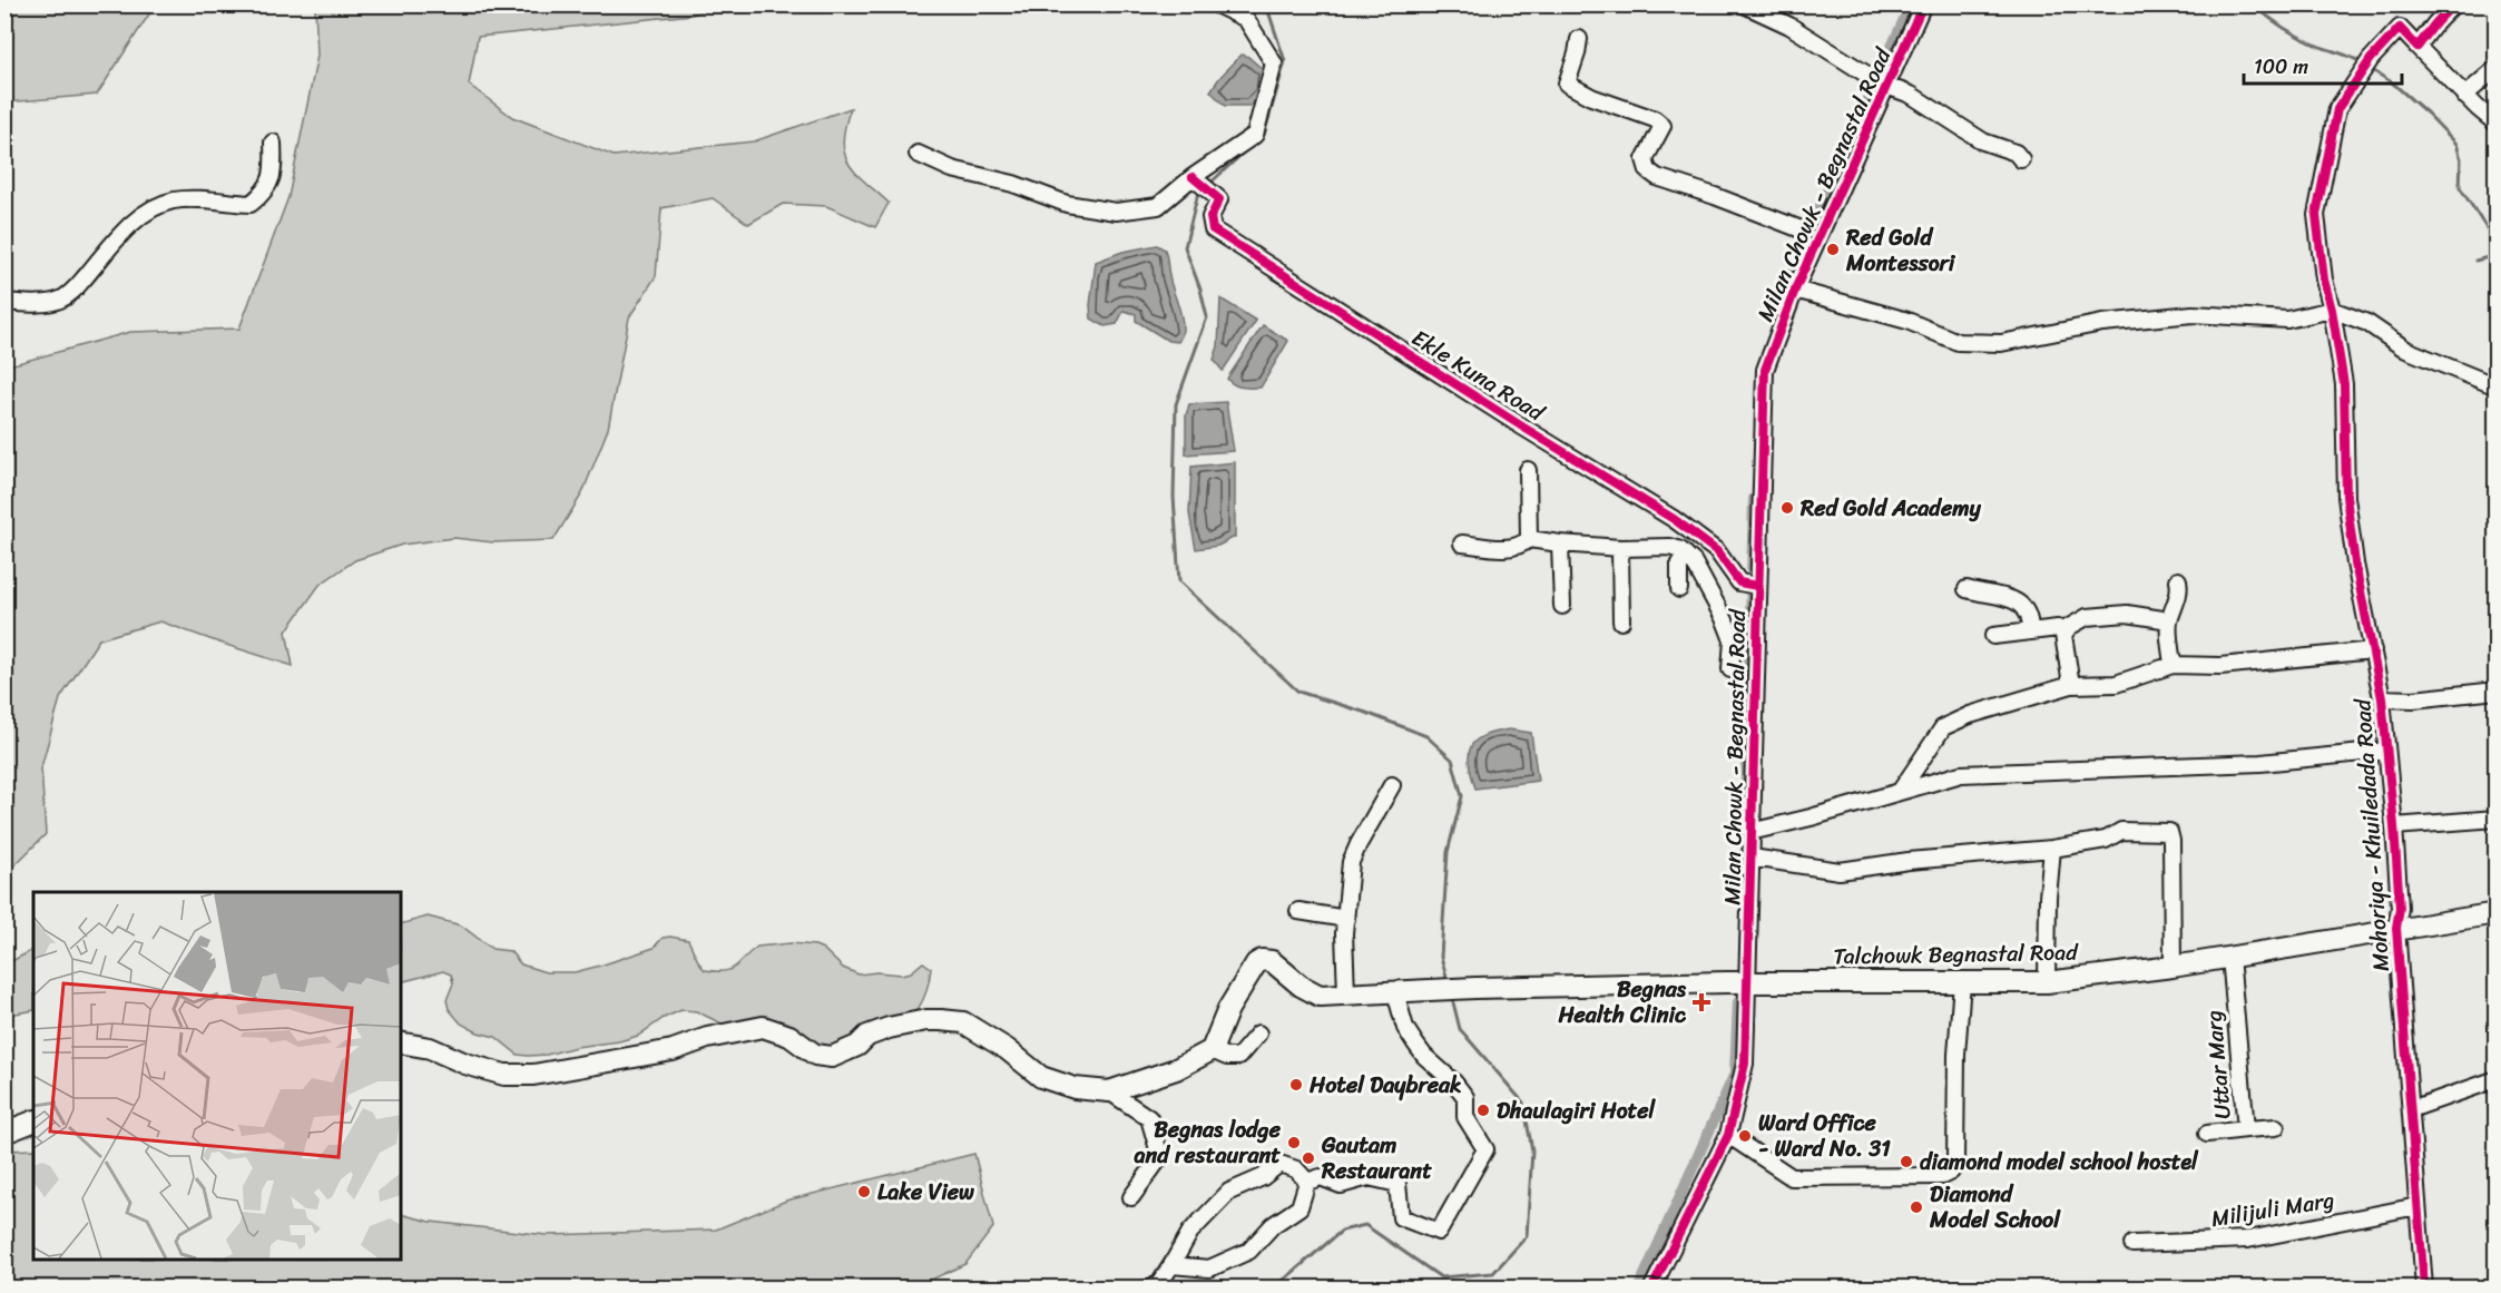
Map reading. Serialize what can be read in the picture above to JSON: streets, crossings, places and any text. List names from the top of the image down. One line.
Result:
{"streets":{"main road":["Talchowk Begnastal Road"],"street":["Milan Chowk - Begnastal Road","Ekle Kuna Road","Mohoriya - Khuiledada Road","Uttar Marg","Milijuli Marg"]},"crossings":[["Milan Chowk - Begnastal Road","Talchowk Begnastal Road"],["Mohoriya - Khuiledada Road","Talchowk Begnastal Road"],["Mohoriya - Khuiledada Road","Milijuli Marg"],["Talchowk Begnastal Road","Uttar Marg"]],"places":{"other":["Red Gold Montessori","Red Gold Academy","Hotel Daybreak","Dhaulagiri Hotel","Ward Office - Ward No. 31","Begnas lodge and restaurant","Gautam Restaurant","diamond model school hostel","Lake View","Diamond Model School"],"health":["Begnas Health Clinic"]},"scale_bar":"100 m"}
